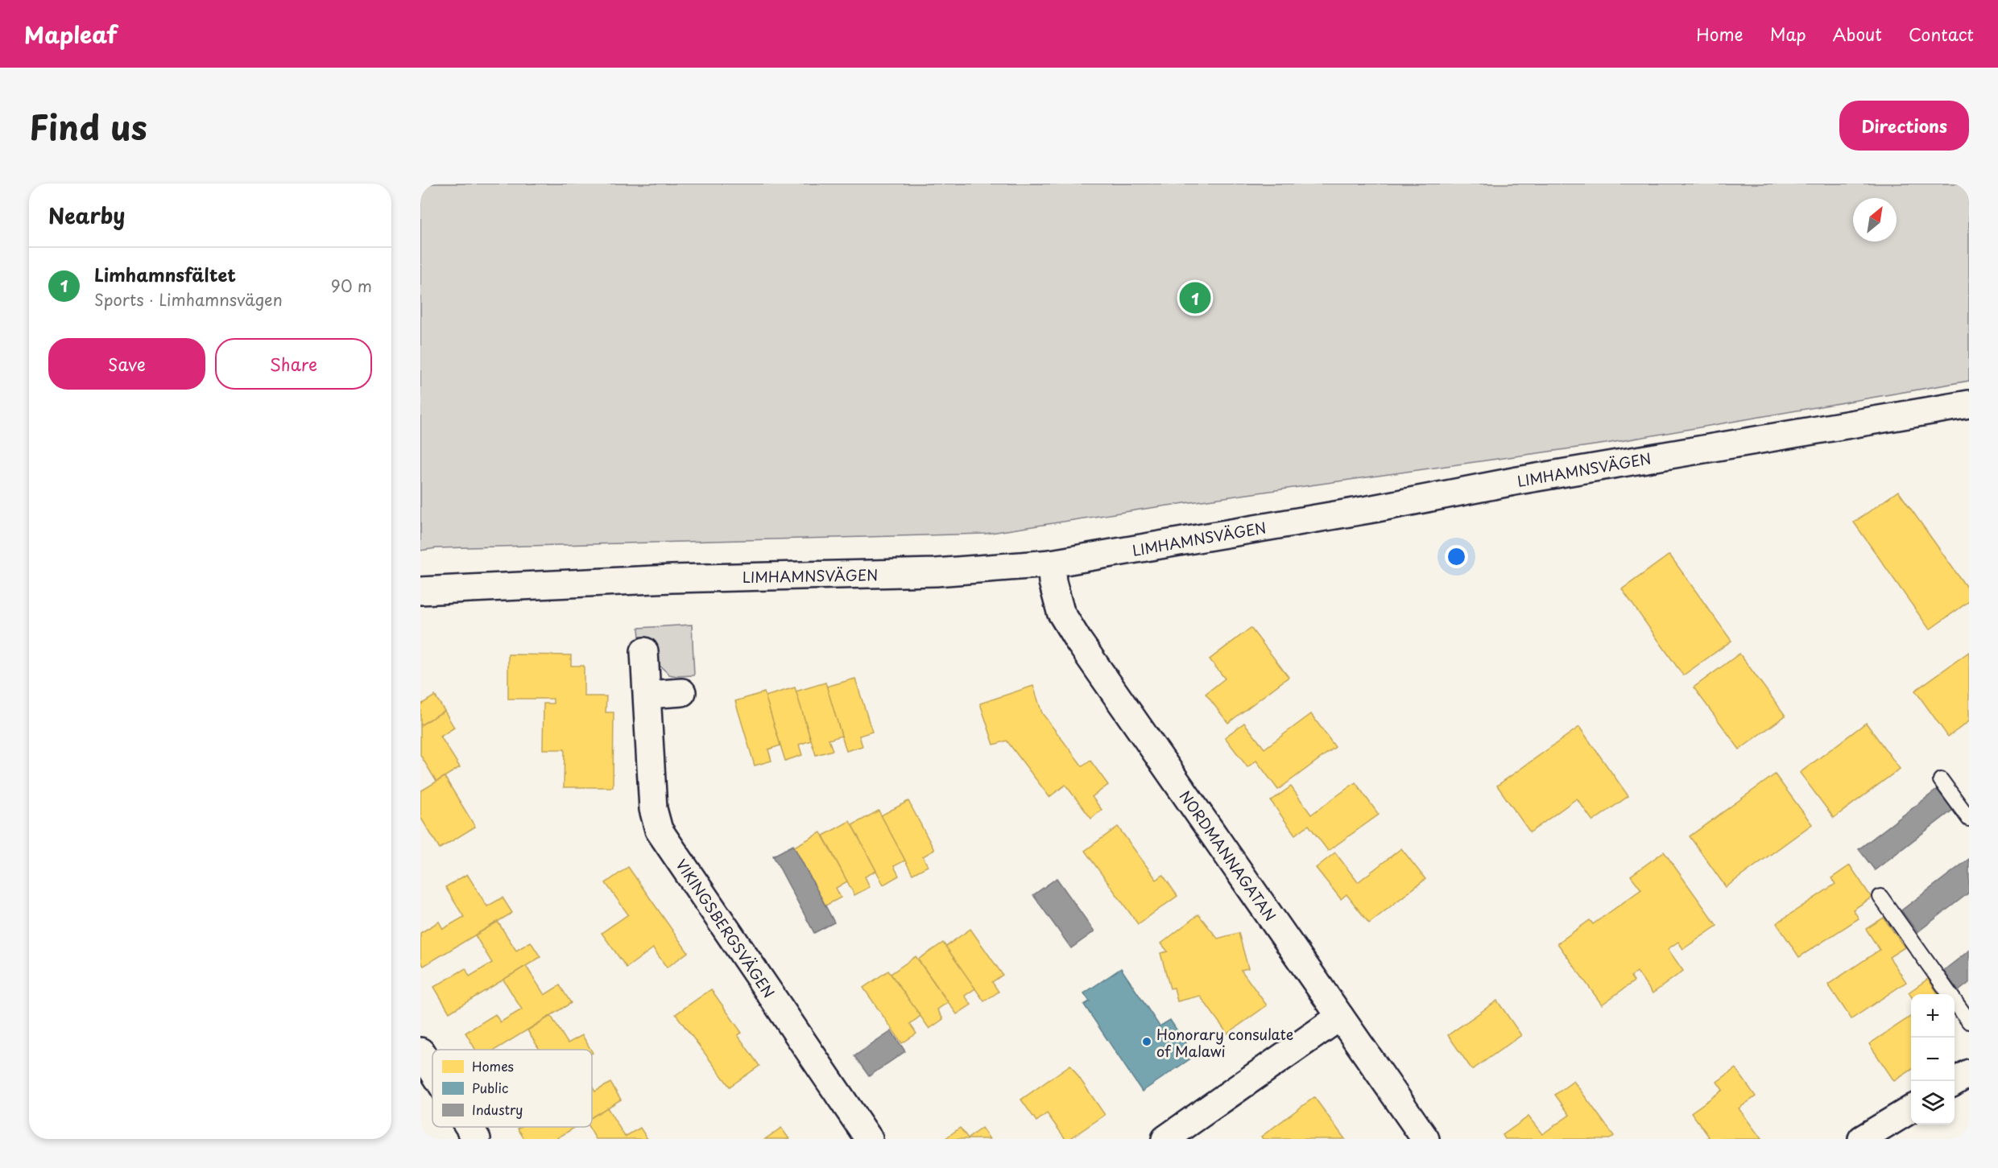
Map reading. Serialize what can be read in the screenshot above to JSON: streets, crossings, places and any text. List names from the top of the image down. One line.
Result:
{"streets":{"street":["LIMHAMNSVÄGEN","NORDMANNAGATAN","VIKINGSBERGSVÄGEN"]},"crossings":[["LIMHAMNSVÄGEN","NORDMANNAGATAN"]],"places":["Honorary consulate of Malawi"],"legend":["Homes","Public","Industry"],"north":"top right","page":{"header":"Mapleaf","nav":["Home","Map","About","Contact"],"title":"Find us","buttons":["Directions",["Save","Share"]],"heading":"Nearby","list":[{"mark":"1","name":"Limhamnsfältet","note":"Sports · Limhamnsvägen","value":"90 m"}],"pins":"1","map_buttons":["+","−"]}}
